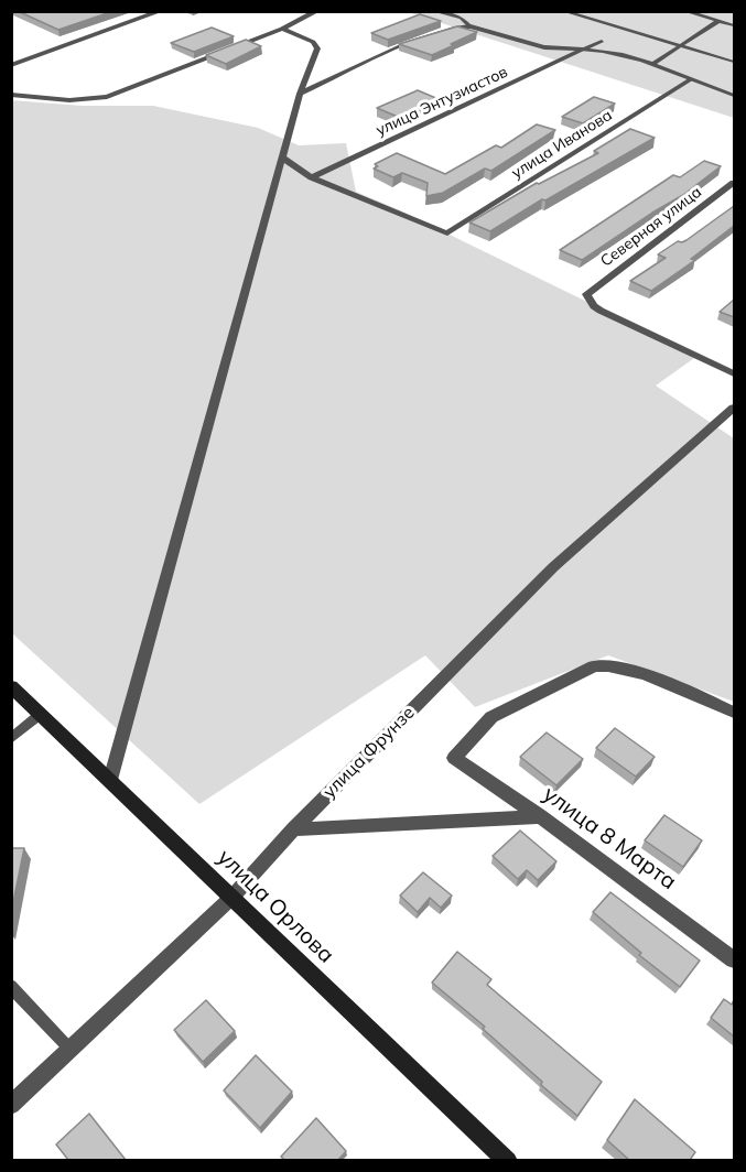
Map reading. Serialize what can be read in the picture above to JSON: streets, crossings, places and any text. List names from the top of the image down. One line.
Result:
{"streets":{"street":["улица Энтузиастов","улица Иванова","Северная улица","улица Фрунзе","улица 8 Марта","улица Орлова"]},"crossings":[["улица Энтузиастов","улица Иванова"],["улица Фрунзе","улица Орлова"]]}
